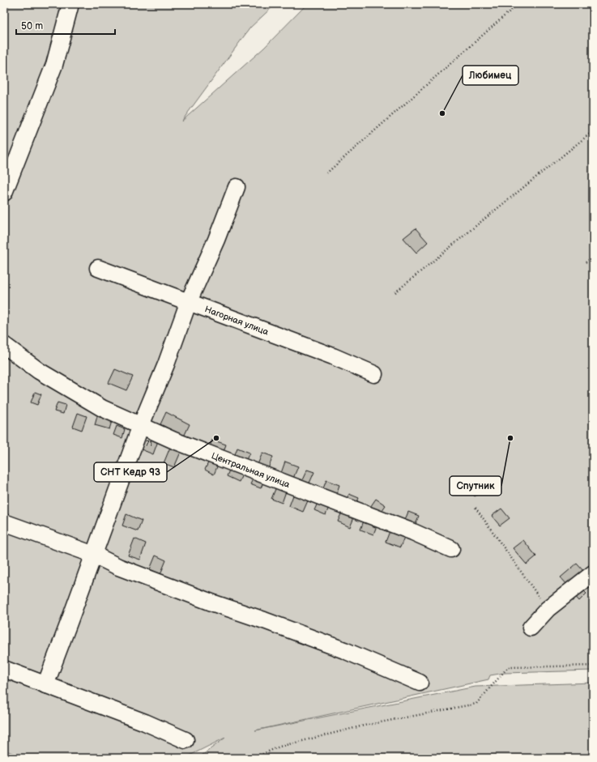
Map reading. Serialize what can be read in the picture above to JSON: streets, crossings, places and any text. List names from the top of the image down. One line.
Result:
{"streets":{"street":["Нагорная улица","Центральная улица"]},"places":["Любимец","СНТ Кедр 93","Спутник"],"house_numbers":["71"],"scale_bar":"50 m"}
